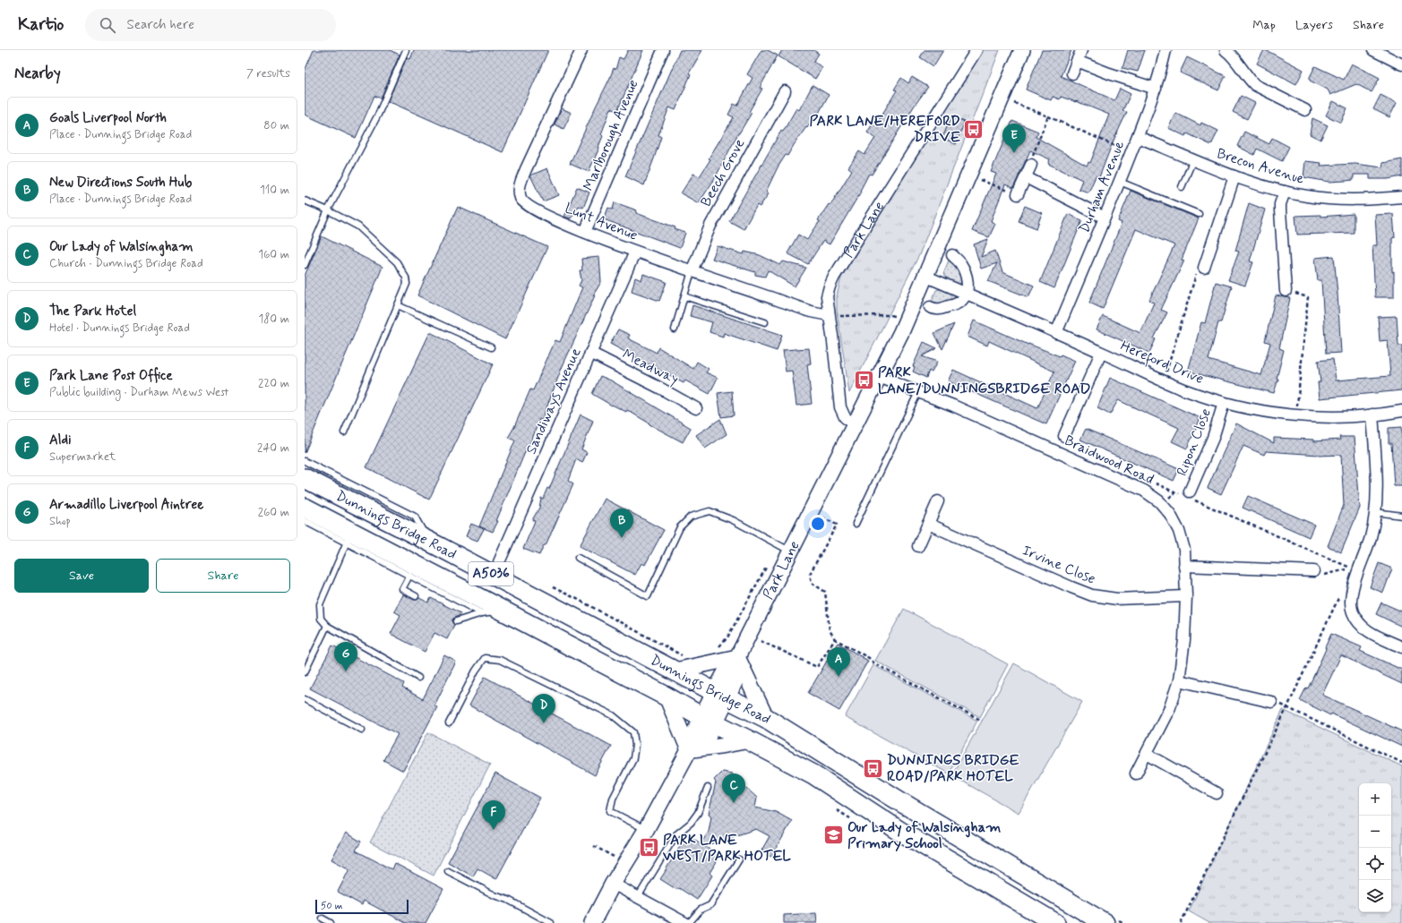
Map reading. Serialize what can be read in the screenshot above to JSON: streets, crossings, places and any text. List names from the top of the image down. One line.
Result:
{"streets":{"highway":["Dunnings Bridge Road","A5036"],"street":["Marlborough Avenue","Brecon Avenue","Beech Grove","Durham Avenue","Lunt Avenue","Park Lane","Hereford Drive","Meadway","Sandiways Avenue","Ripon Close","Braidwood Road","Irvine Close"]},"crossings":[["Marlborough Avenue","Lunt Avenue"],["Brecon Avenue","Durham Avenue"],["Beech Grove","Lunt Avenue"],["Durham Avenue","Hereford Drive"],["Lunt Avenue","Park Lane"],["Lunt Avenue","Sandiways Avenue"],["Park Lane","Hereford Drive"],["Park Lane","Braidwood Road"],["Park Lane","Dunnings Bridge Road"],["Hereford Drive","Ripon Close"],["Meadway","Sandiways Avenue"],["Braidwood Road","Irvine Close"]],"places":{"bus stop":["PARK LANE/HEREFORD DRIVE","PARK LANE/DUNNINGSBRIDGE ROAD","DUNNINGS BRIDGE ROAD/PARK HOTEL","PARK LANE WEST/PARK HOTEL"],"school or university":["Our Lady of Walsingham Primary School"]},"scale_bar":"50 m","page":{"header":"Kartio","search":"Search here","nav":["Map","Layers","Share"],"heading":["Nearby","7 results"],"list":[{"mark":"A","name":"Goals Liverpool North","note":"Place · Dunnings Bridge Road","value":"80 m"},{"mark":"B","name":"New Directions South Hub","note":"Place · Dunnings Bridge Road","value":"110 m"},{"mark":"C","name":"Our Lady of Walsingham","note":"Church · Dunnings Bridge Road","value":"160 m"},{"mark":"D","name":"The Park Hotel","note":"Hotel · Dunnings Bridge Road","value":"180 m"},{"mark":"E","name":"Park Lane Post Office","note":"Public building · Durham Mews West","value":"220 m"},{"mark":"F","name":"Aldi","note":"Supermarket","value":"240 m"},{"mark":"G","name":"Armadillo Liverpool Aintree","note":"Shop","value":"260 m"}],"pins":["E","B","G","A","D","C","F"],"buttons":["Save","Share"],"map_buttons":["+","−"],"scale":"50 m"}}
